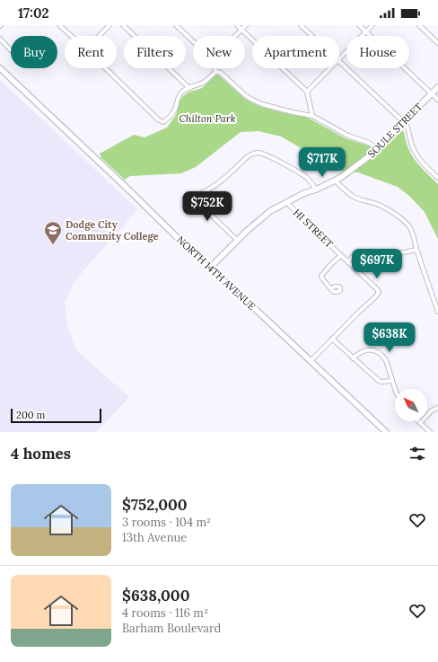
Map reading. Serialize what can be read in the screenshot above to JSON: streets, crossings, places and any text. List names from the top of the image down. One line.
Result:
{"streets":{"main road":["SOULE STREET","NORTH 14TH AVENUE"],"street":["HI STREET"]},"crossings":[["SOULE STREET","HI STREET"],["SOULE STREET","NORTH 14TH AVENUE"],["HI STREET","NORTH 14TH AVENUE"]],"parks":["Chilton Park"],"places":{"school or university":["Dodge City Community College"]},"scale_bar":"200 m","north":"top left","page":{"status":"17:02","chip":["Buy","Rent","Filters","New","Apartment","House"],"price":["$717K","$752K","$697K","$638K"],"scale":"200 m","heading":"4 homes","list":[{"name":"$752,000","note":"3 rooms · 104 m² · 13th Avenue"},{"name":"$638,000","note":"4 rooms · 116 m² · Barham Boulevard"}]}}
